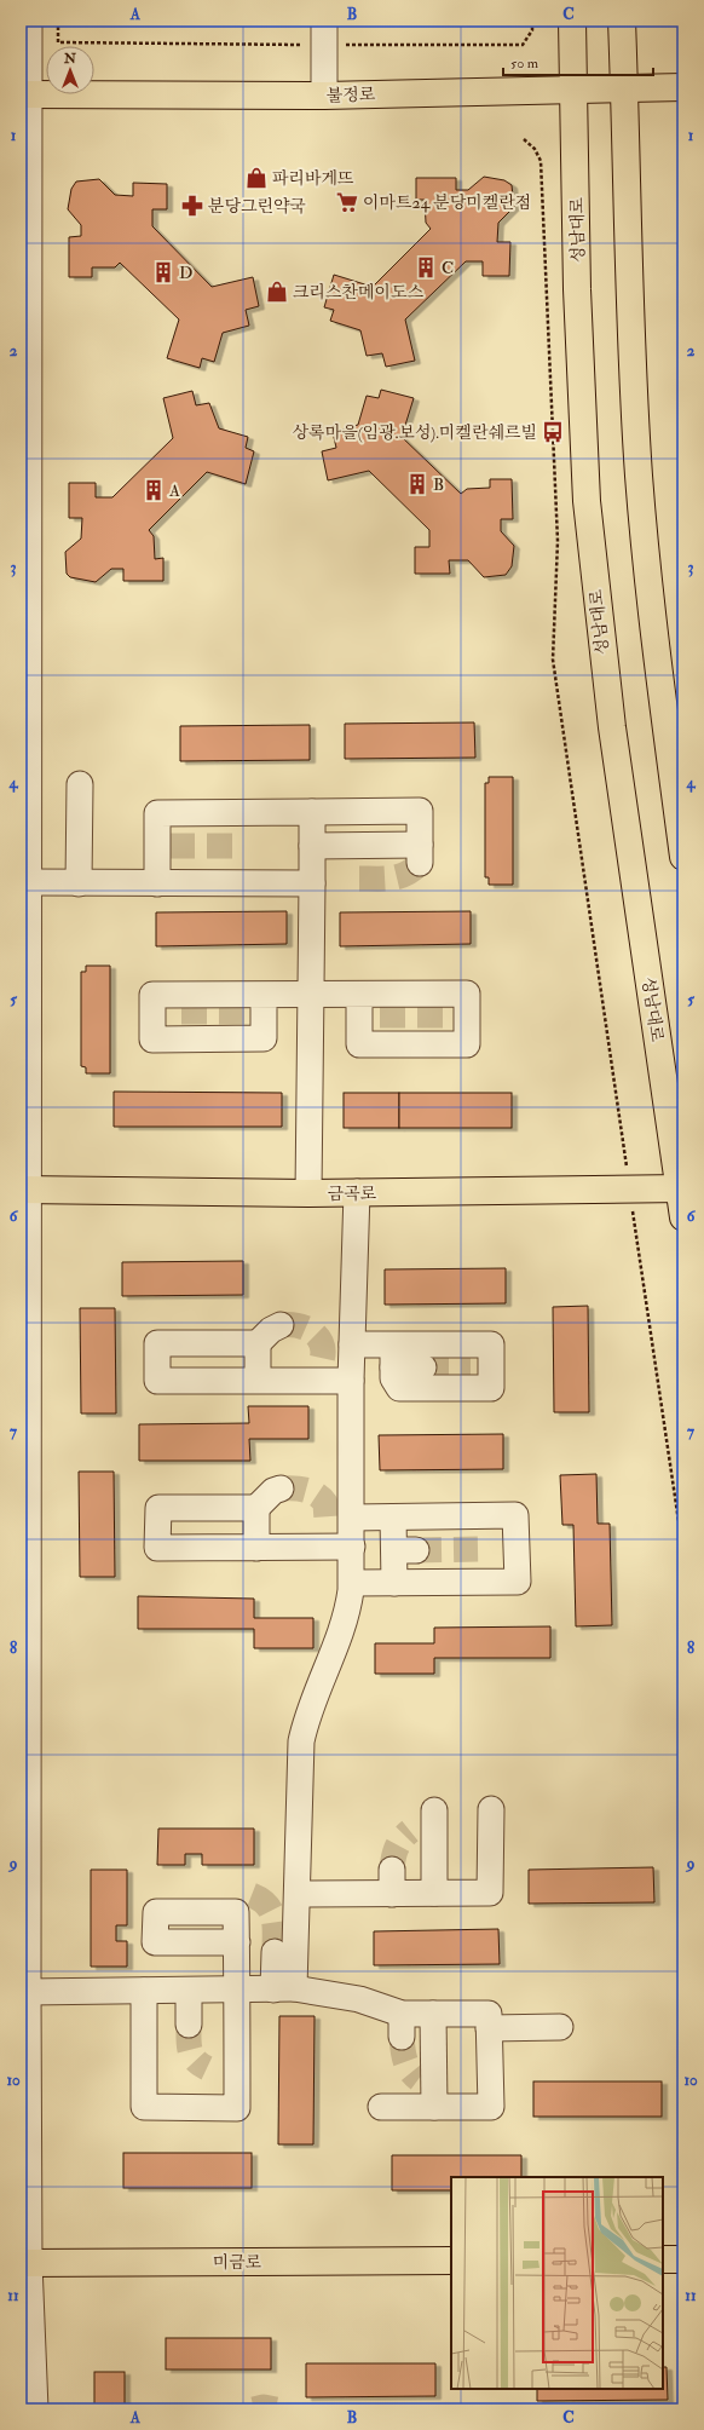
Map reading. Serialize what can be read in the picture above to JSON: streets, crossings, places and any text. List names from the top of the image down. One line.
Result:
{"streets":{"main road":["불정로","성남대로","금곡로","미금로"]},"crossings":[["불정로","성남대로"],["성남대로","금곡로"]],"places":{"shop":["파리바게뜨","크리스찬메이도스"],"supermarket":["이마트24 분당미켈란점"],"pharmacy":["분당그린약국"],"building":["C","D","B","A"],"bus stop":["상록마을(임광.보성).미켈란쉐르빌"]},"scale_bar":"50 m","north":"top","grid":{"columns":["A","B","C"],"rows":["1","2","3","4","5","6","7","8","9","10","11"]}}
